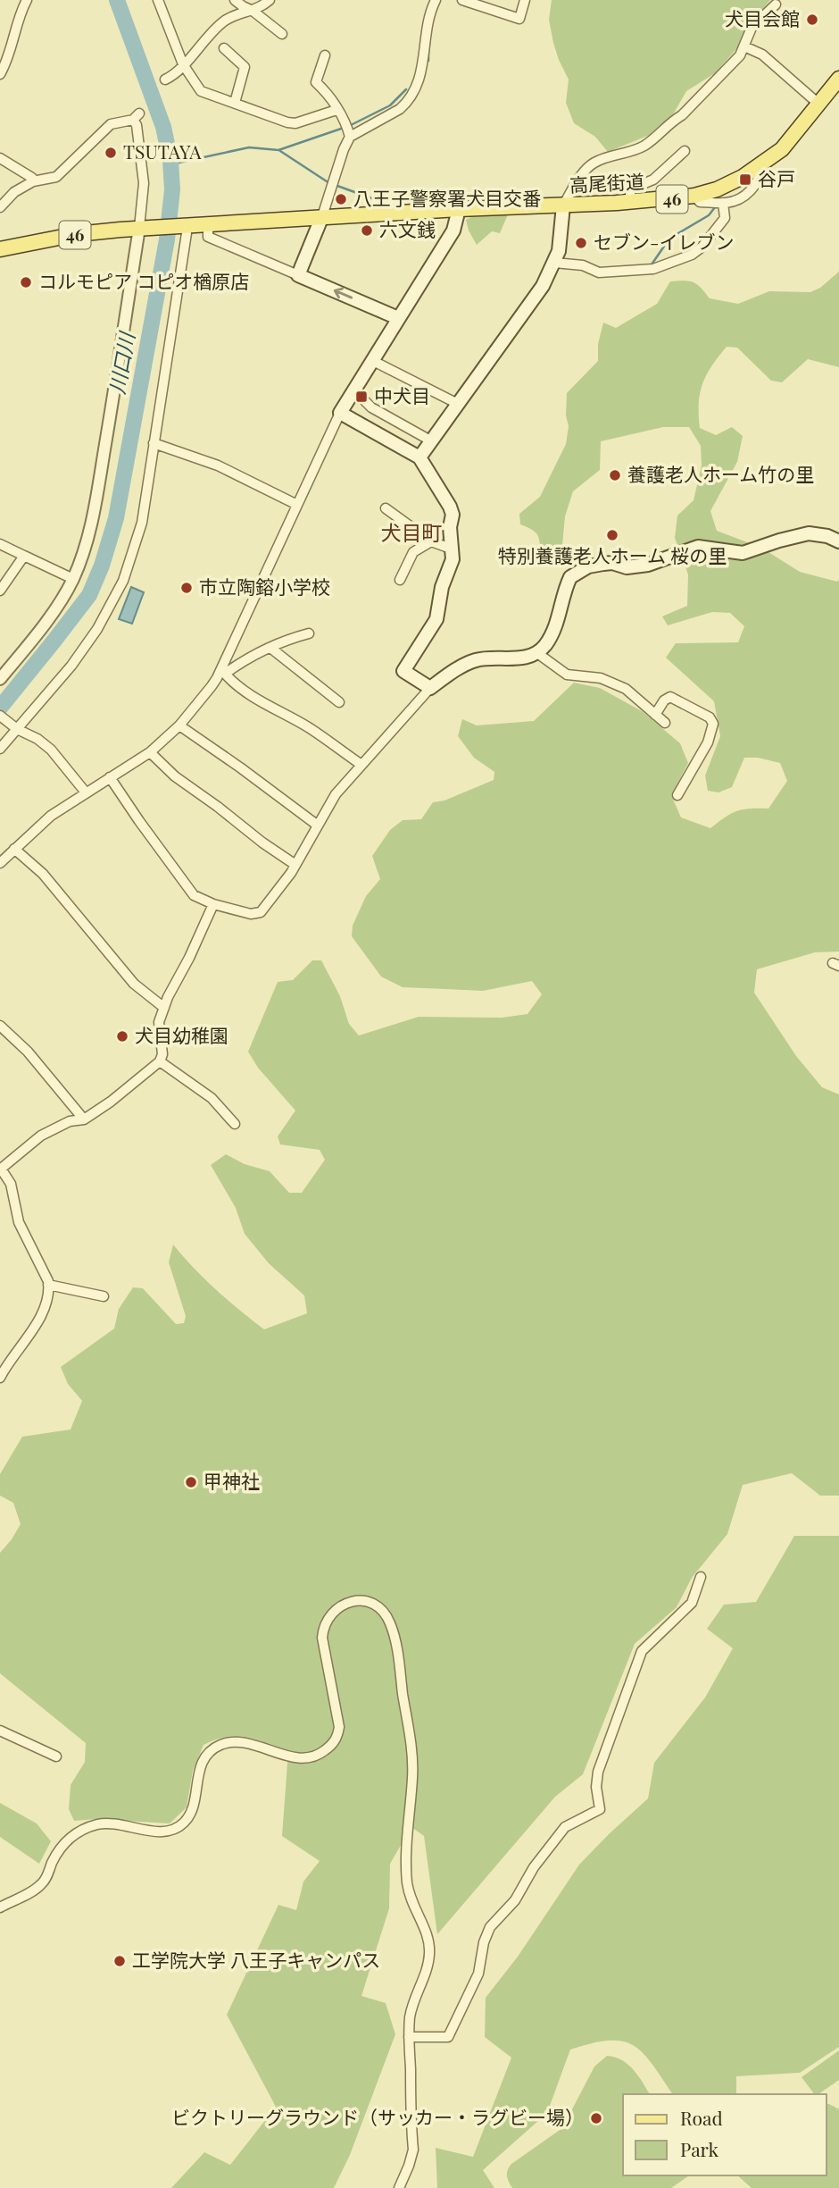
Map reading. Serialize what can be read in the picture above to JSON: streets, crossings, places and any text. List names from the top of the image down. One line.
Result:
{"streets":{"main road":["高尾街道","46"]},"crossings":[["高尾街道","46"]],"districts":["犬目町"],"water":["川口川"],"places":{"other":["犬目会館","TSUTAYA","八王子警察署犬目交番","六文銭","セブン-イレブン","コルモピア コピオ楢原店","養護老人ホーム竹の里","特別養護老人ホーム 桜の里","市立陶鎔小学校","犬目幼稚園","甲神社","工学院大学 八王子キャンパス","ビクトリーグラウンド（サッカー・ラグビー場）"],"transit":["谷戸","中犬目"]},"legend":["Road","Park"]}
